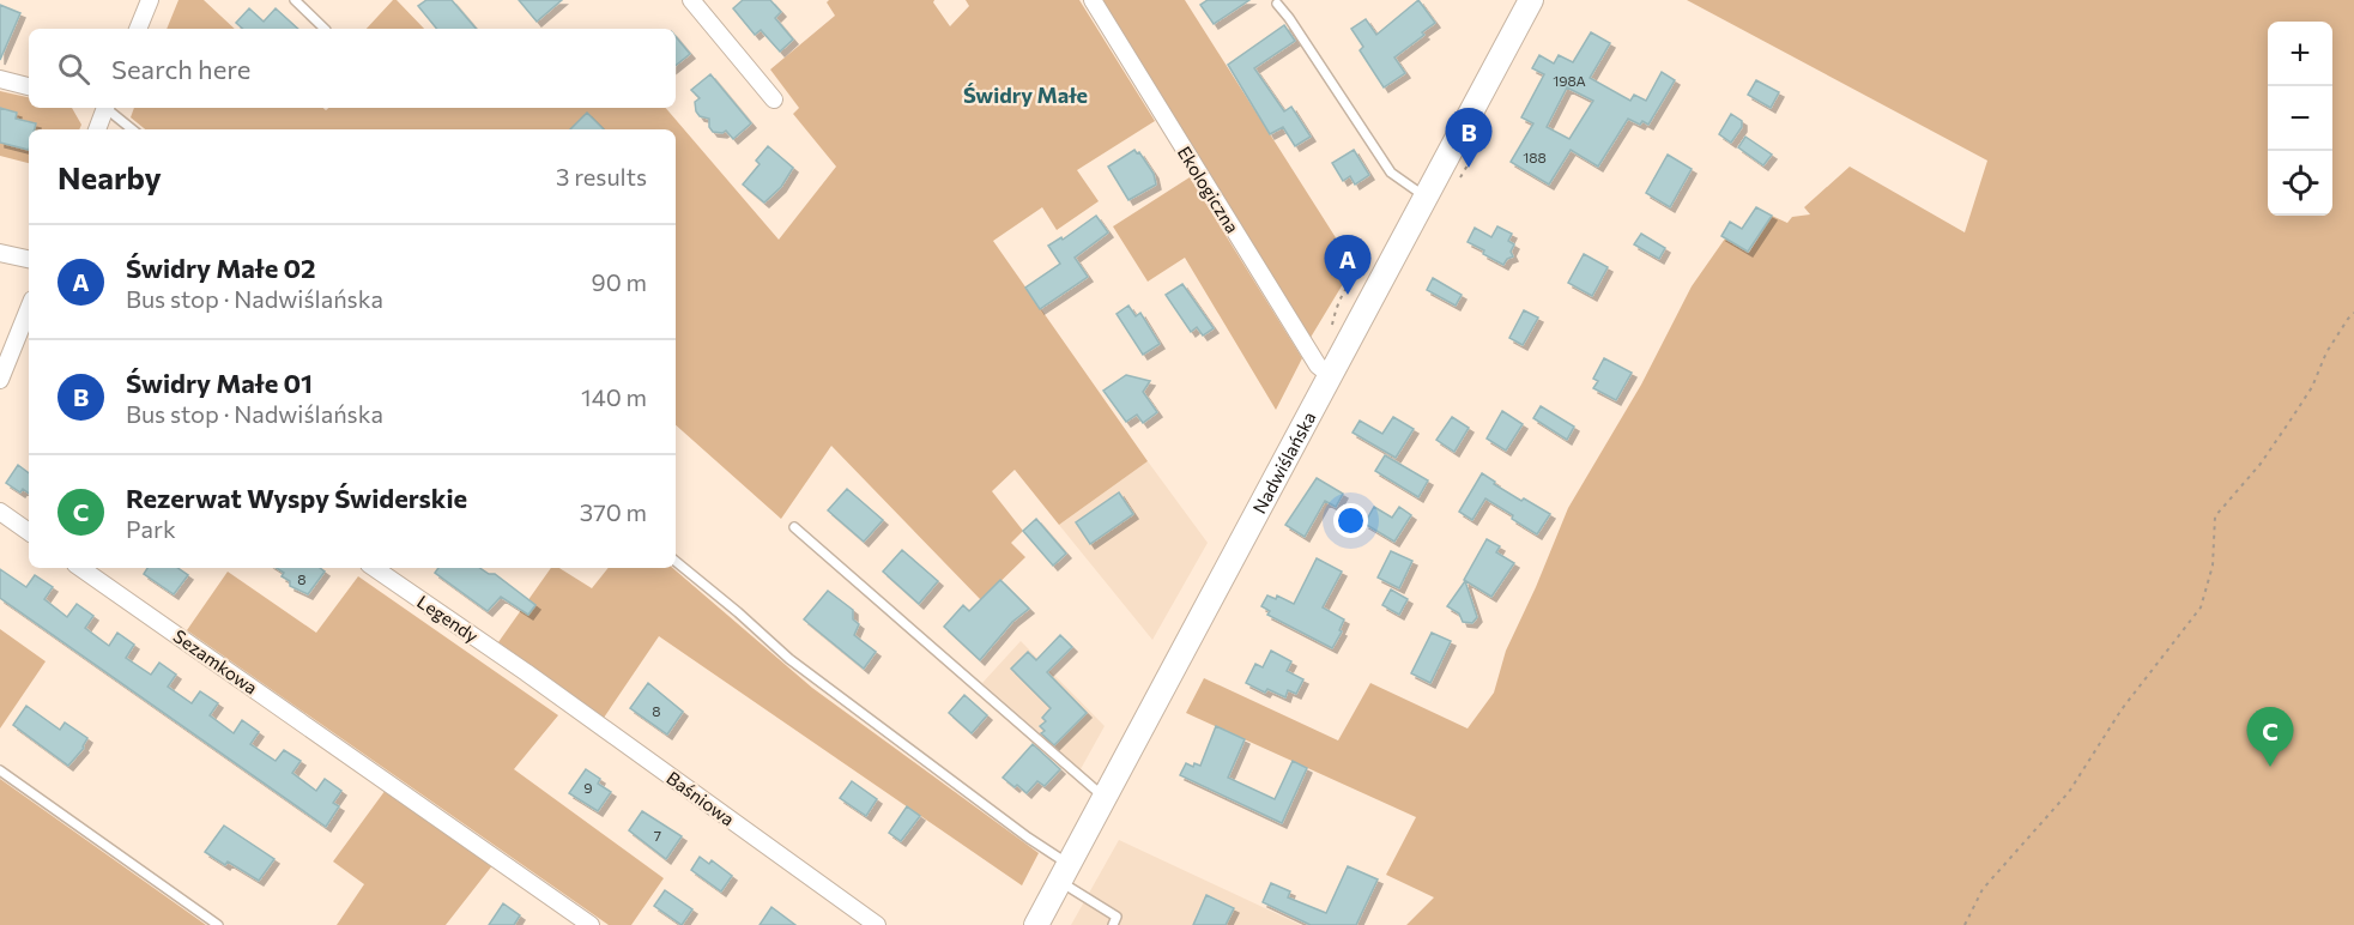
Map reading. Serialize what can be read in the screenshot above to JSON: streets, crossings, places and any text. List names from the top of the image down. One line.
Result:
{"streets":{"main road":["Nadwiślańska"],"street":["Ekologiczna","Legendy","Sezamkowa","Baśniowa"]},"crossings":[["Ekologiczna","Nadwiślańska"],["Legendy","Baśniowa"]],"districts":["Świdry Małe"],"house_numbers":["198A","188","8","8","9","7"],"page":{"map_buttons":["+","−"],"search":"Search here","pins":["B","A","C"],"heading":["Nearby","3 results"],"list":[{"mark":"A","name":"Świdry Małe 02","note":"Bus stop · Nadwiślańska","value":"90 m"},{"mark":"B","name":"Świdry Małe 01","note":"Bus stop · Nadwiślańska","value":"140 m"},{"mark":"C","name":"Rezerwat Wyspy Świderskie","note":"Park","value":"370 m"}]}}
